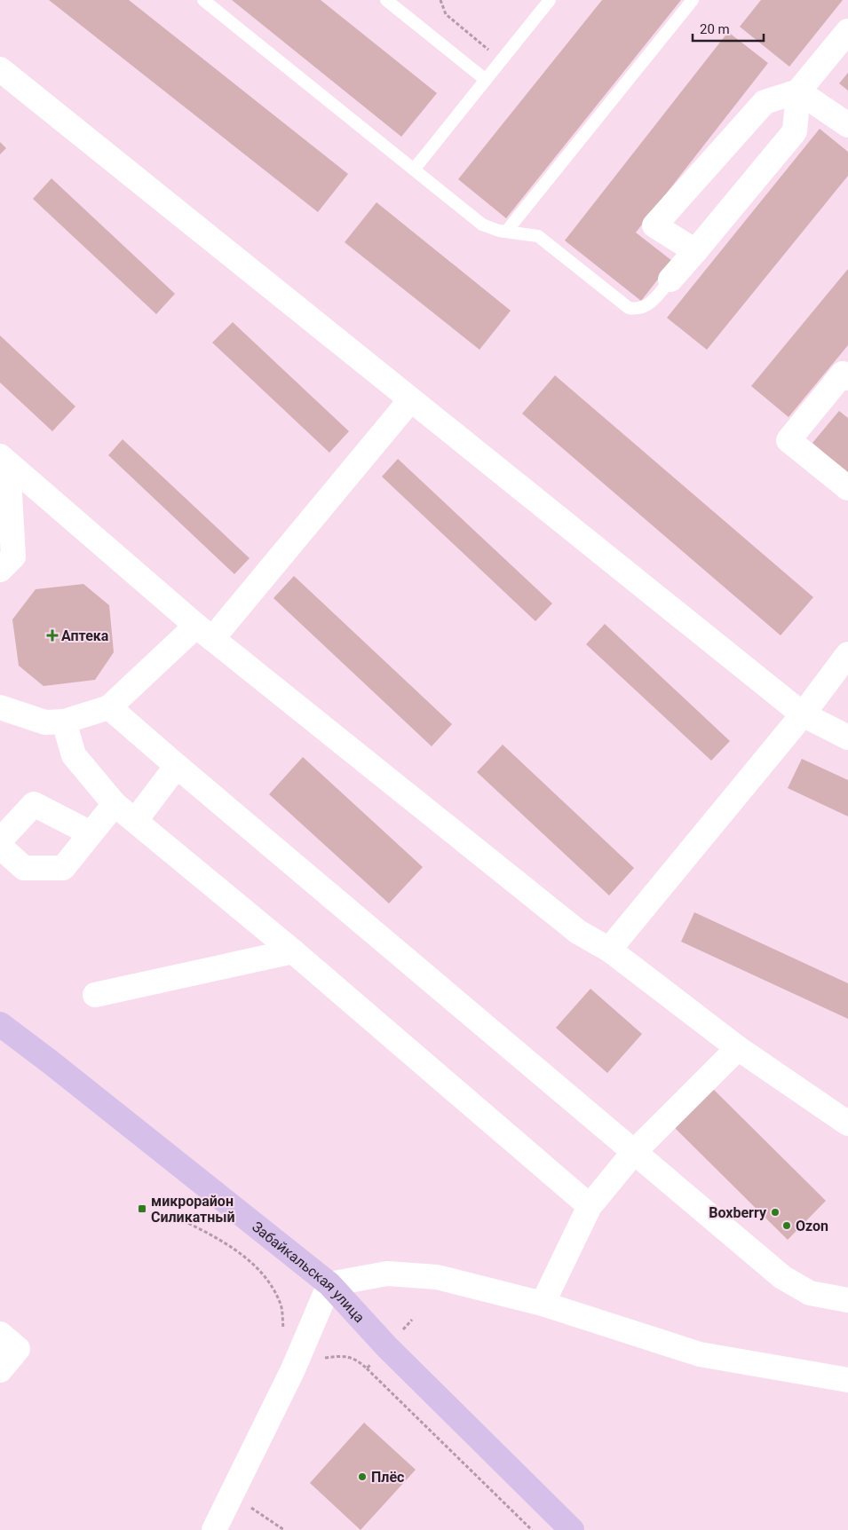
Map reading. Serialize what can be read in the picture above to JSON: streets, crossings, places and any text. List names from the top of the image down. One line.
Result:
{"streets":{"main road":["Забайкальская улица"]},"places":{"health":["Аптека"],"transit":["микрорайон Силикатный"],"other":["Boxberry","Ozon","Плёс"]},"scale_bar":"20 m"}
